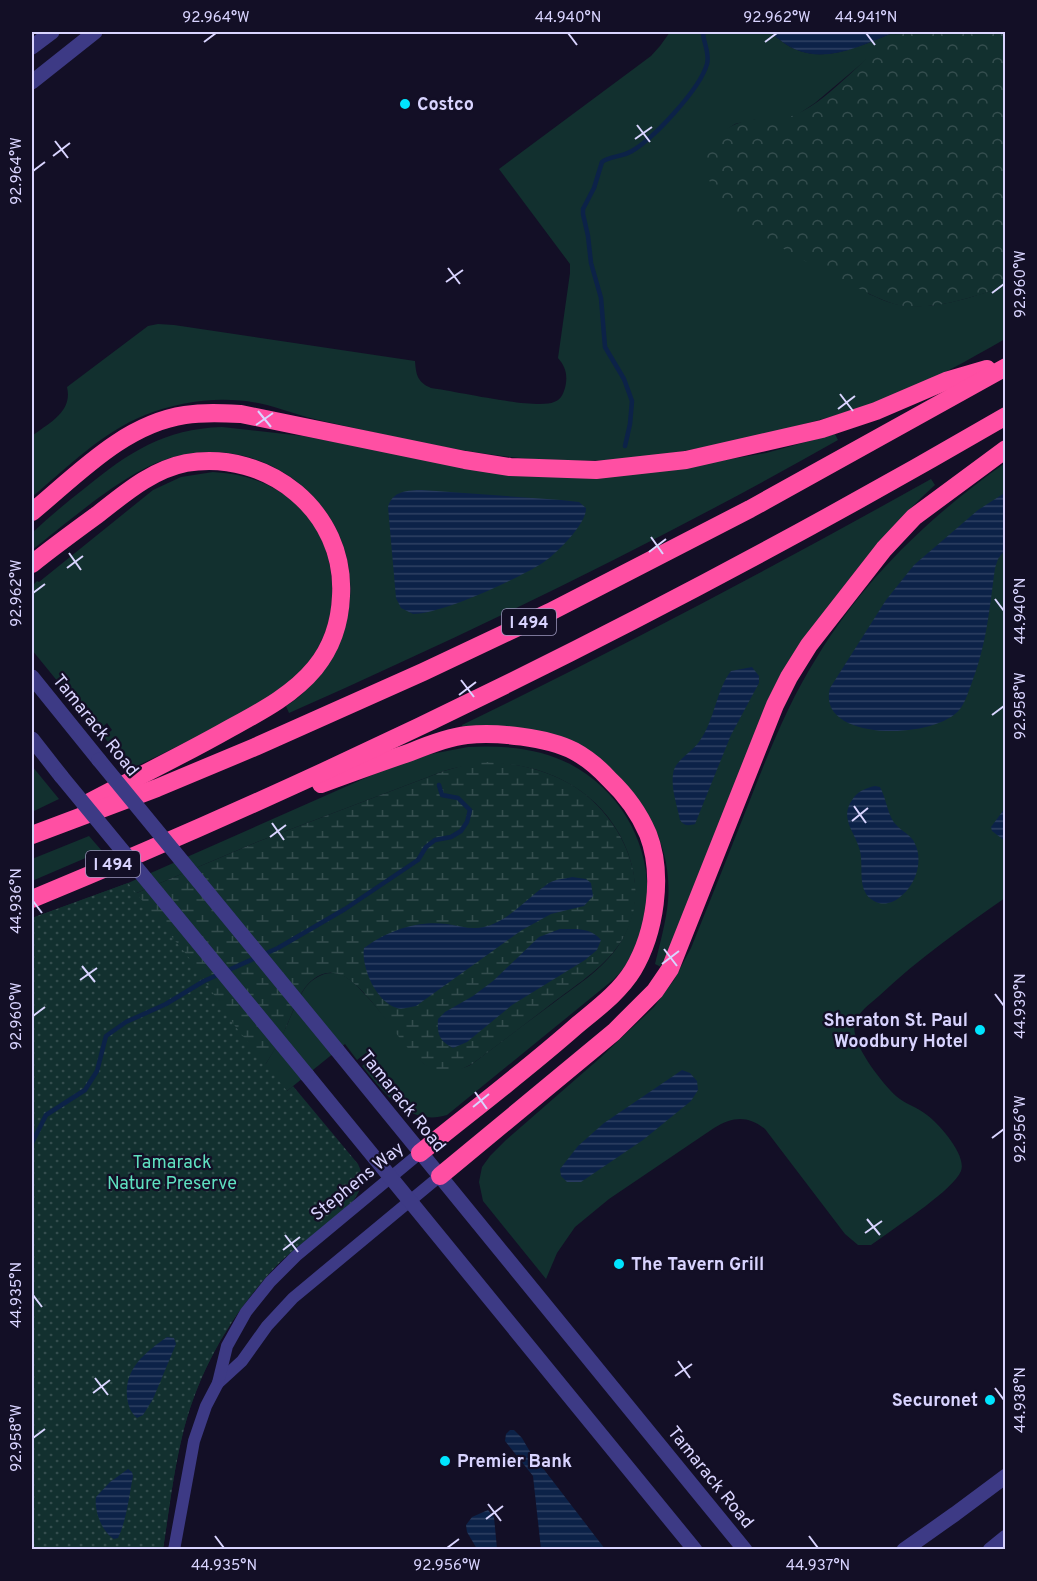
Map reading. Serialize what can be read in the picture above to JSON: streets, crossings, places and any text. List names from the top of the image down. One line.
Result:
{"streets":{"highway":["I 494"],"street":["Tamarack Road","Stephens Way"]},"crossings":[["Tamarack Road","Stephens Way"]],"parks":["Tamarack Nature Preserve"],"places":["Costco","Sheraton St. Paul Woodbury Hotel","The Tavern Grill","Securonet","Premier Bank"],"coordinates":["92.964°W","44.940°N","92.962°W","44.941°N","92.960°W","92.958°W","44.936°N","44.939°N","92.956°W","44.935°N","44.938°N","44.937°N"]}
